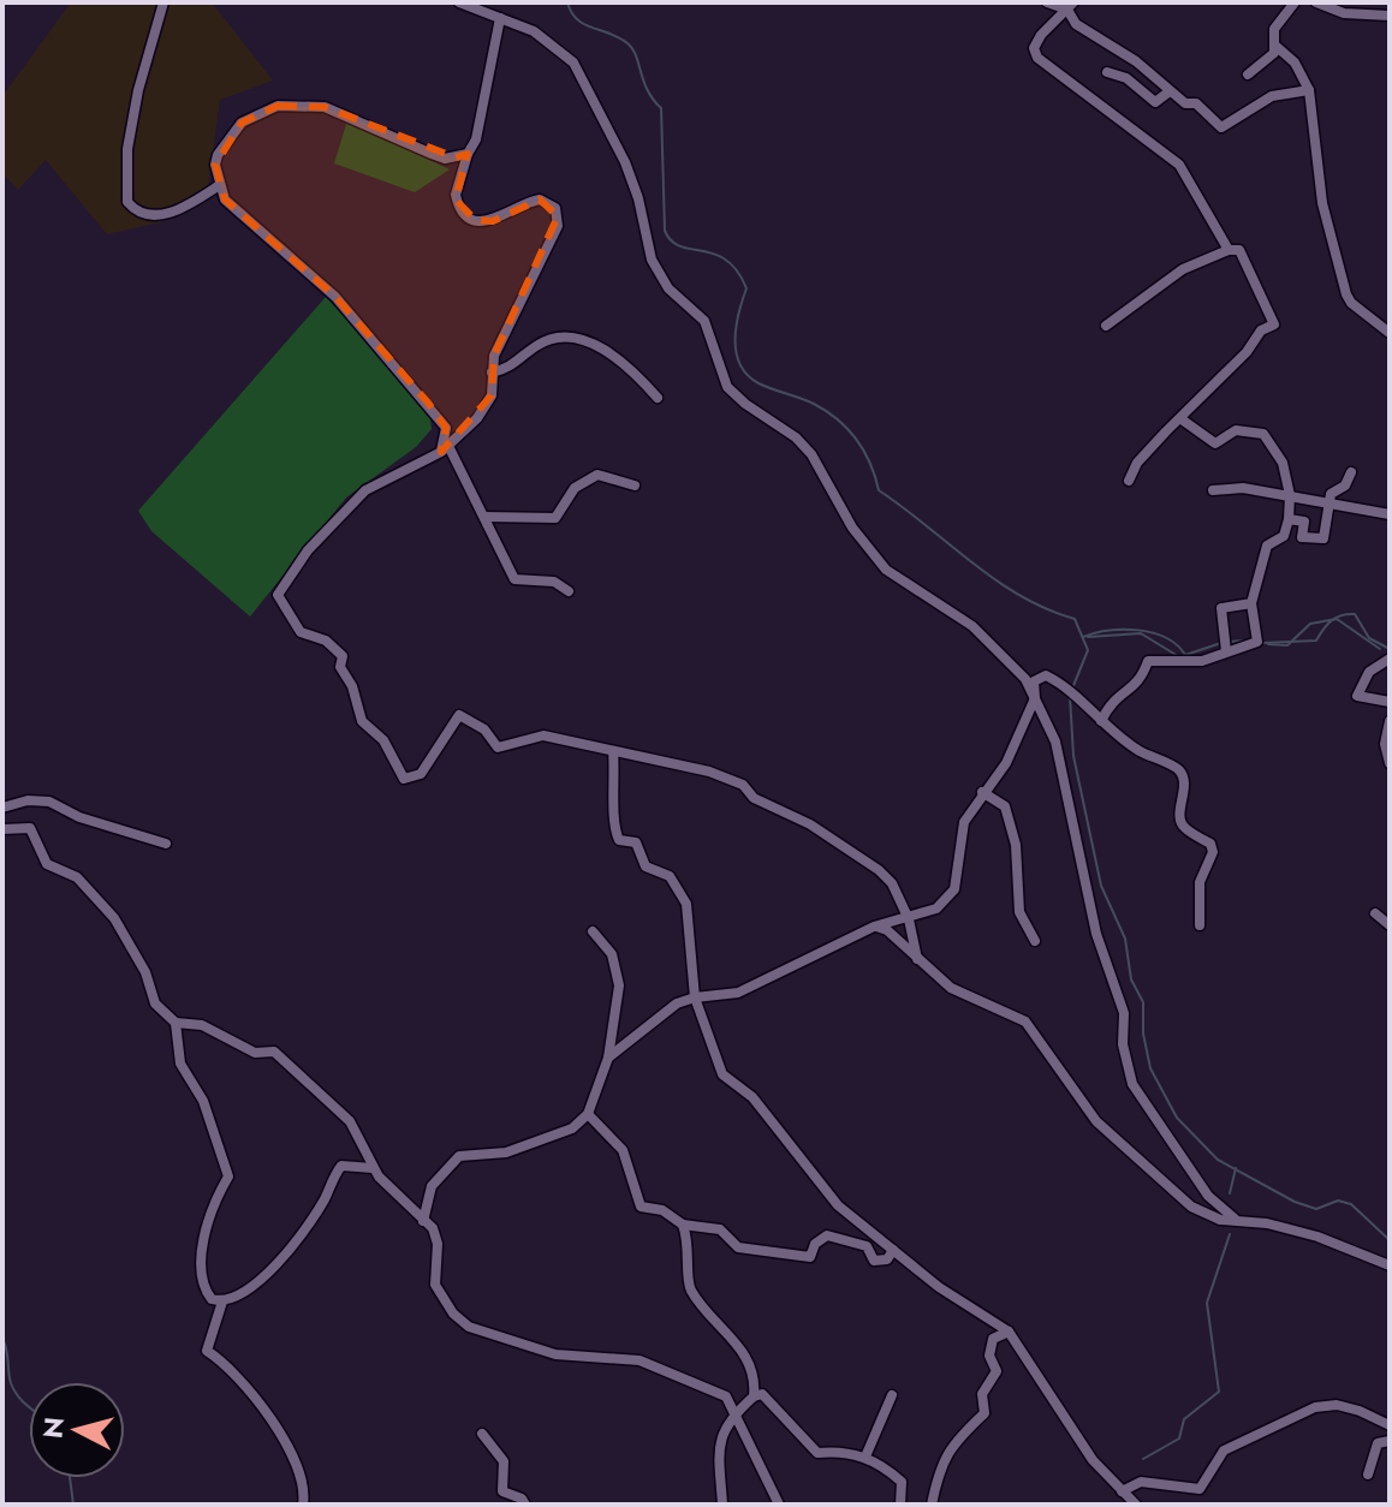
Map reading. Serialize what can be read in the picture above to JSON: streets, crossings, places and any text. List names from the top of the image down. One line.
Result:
{"north":"left"}
